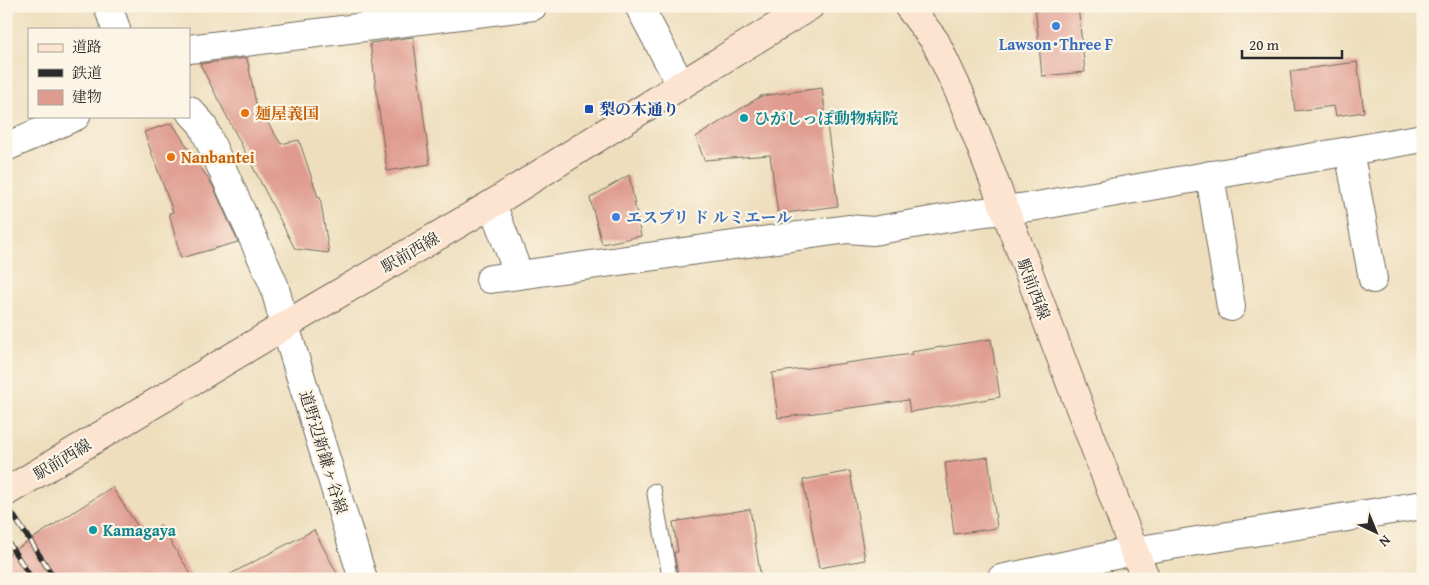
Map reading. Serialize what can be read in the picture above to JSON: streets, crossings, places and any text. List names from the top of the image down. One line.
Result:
{"streets":{"street":["駅前西線","道野辺新鎌ヶ谷線"]},"crossings":[["駅前西線","道野辺新鎌ヶ谷線"]],"places":{"other":["Lawson･Three F","麺屋義国","ひがしっぽ動物病院","Nanbantei","エスプリ ド ルミエール","Kamagaya"],"transit":["梨の木通り"]},"legend":["道路","鉄道","建物"],"scale_bar":"20 m","north":"bottom right"}
